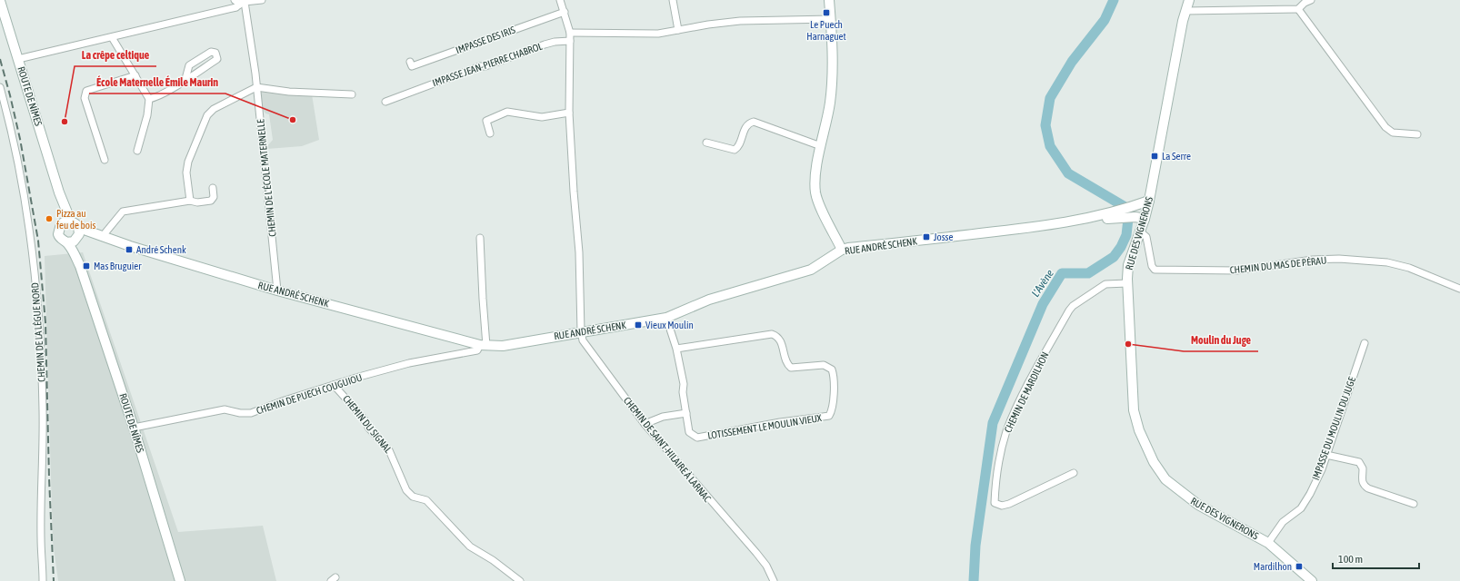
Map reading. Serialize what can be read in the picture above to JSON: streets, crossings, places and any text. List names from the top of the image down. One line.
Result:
{"streets":{"street":["IMPASSE DES IRIS","IMPASSE JEAN-PIERRE CHABROL","ROUTE DE NÎMES","CHEMIN DE L'ÉCOLE MATERNELLE","RUE DES VIGNERONS","RUE ANDRÉ SCHENK","CHEMIN DU MAS DE PÉRAU","CHEMIN DE LA LÈGUE NORD","CHEMIN DE MARDILHON","CHEMIN DE PUECH COUGUIOU","CHEMIN DU SIGNAL","LOTISSEMENT LE MOULIN VIEUX","IMPASSE DU MOULIN DU JUGE","CHEMIN DE SAINT-HILAIRE À LARNAC"]},"crossings":[["IMPASSE DES IRIS","CHEMIN DE SAINT-HILAIRE À LARNAC"],["IMPASSE JEAN-PIERRE CHABROL","CHEMIN DE SAINT-HILAIRE À LARNAC"],["ROUTE DE NÎMES","RUE ANDRÉ SCHENK"],["ROUTE DE NÎMES","CHEMIN DE PUECH COUGUIOU"],["CHEMIN DE L'ÉCOLE MATERNELLE","RUE ANDRÉ SCHENK"],["RUE DES VIGNERONS","RUE ANDRÉ SCHENK"],["RUE DES VIGNERONS","CHEMIN DU MAS DE PÉRAU"],["RUE DES VIGNERONS","CHEMIN DE MARDILHON"],["RUE DES VIGNERONS","IMPASSE DU MOULIN DU JUGE"],["RUE ANDRÉ SCHENK","CHEMIN DE PUECH COUGUIOU"],["RUE ANDRÉ SCHENK","LOTISSEMENT LE MOULIN VIEUX"],["RUE ANDRÉ SCHENK","CHEMIN DE SAINT-HILAIRE À LARNAC"],["CHEMIN DE PUECH COUGUIOU","CHEMIN DU SIGNAL"]],"water":["L'Avène"],"places":{"transit":["Le Puech Harnaguet","La Serre","Josse","André Schenk","Mas Bruguier","Vieux Moulin","Mardilhon"],"other":["École Maternelle Émile Maurin","La crêpe celtique","Pizza au feu de bois","Moulin du Juge"]},"scale_bar":"100 m"}
